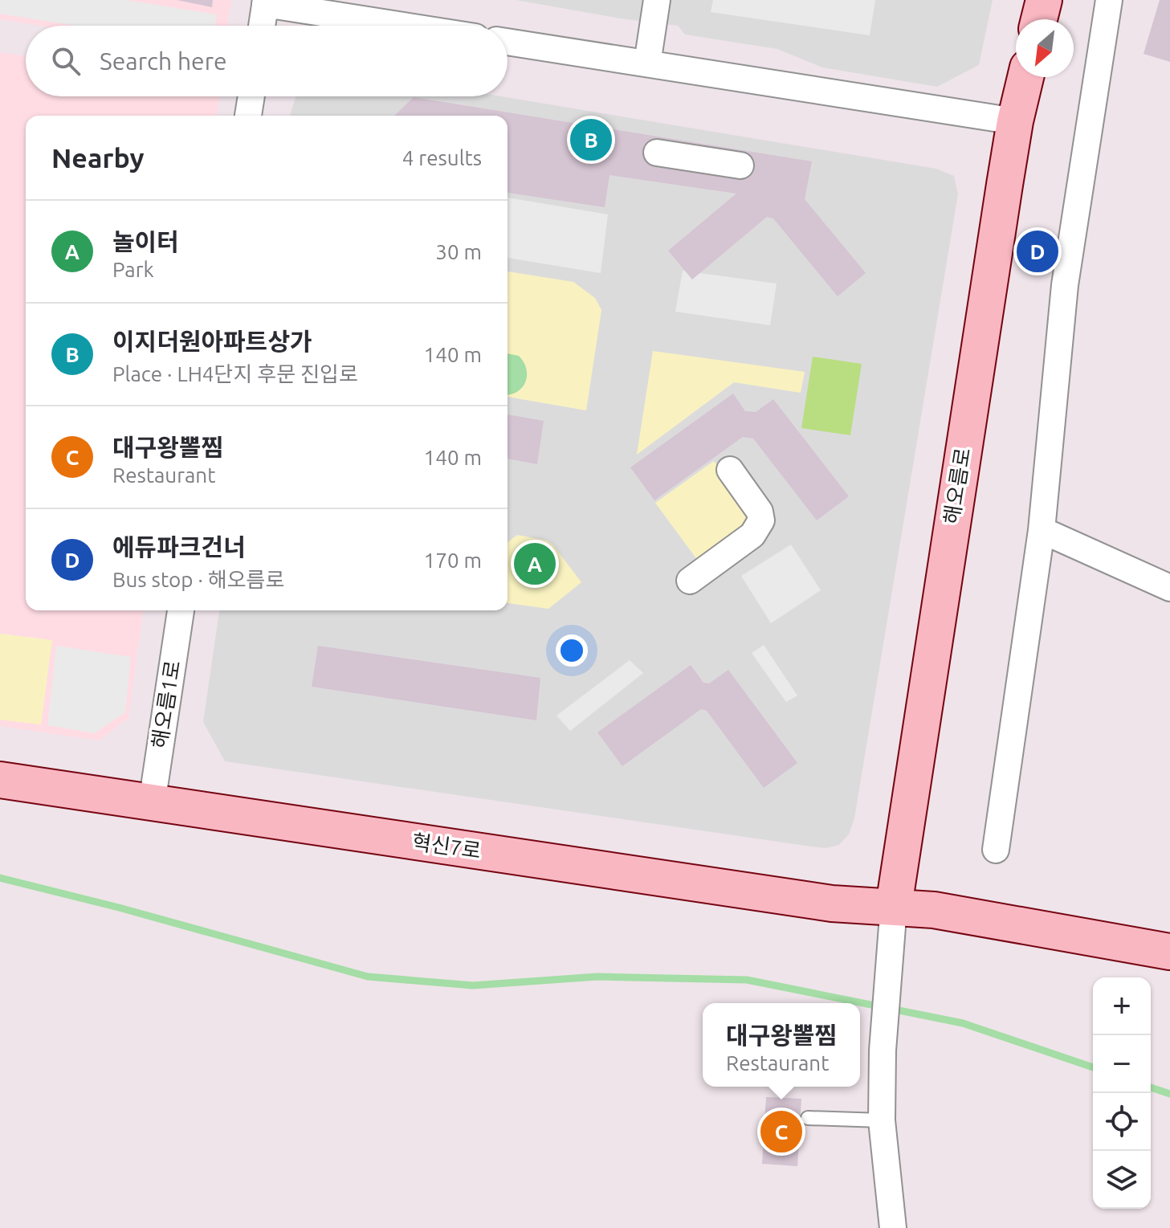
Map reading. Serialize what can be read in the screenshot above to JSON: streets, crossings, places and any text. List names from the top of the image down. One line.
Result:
{"streets":{"street":["해오름로","해오름1로","혁신7로"]},"crossings":[["해오름로","혁신7로"],["해오름1로","혁신7로"]],"north":"bottom left","page":{"search":"Search here","pins":["B","D","A","C"],"heading":["Nearby","4 results"],"list":[{"mark":"A","name":"놀이터","note":"Park","value":"30 m"},{"mark":"B","name":"이지더원아파트상가","note":"Place · LH4단지 후문 진입로","value":"140 m"},{"mark":"C","name":"대구왕뽈찜","note":"Restaurant","value":"140 m"},{"mark":"D","name":"에듀파크건너","note":"Bus stop · 해오름로","value":"170 m"}],"map_buttons":["+","−"],"popup":["대구왕뽈찜","Restaurant"]}}
